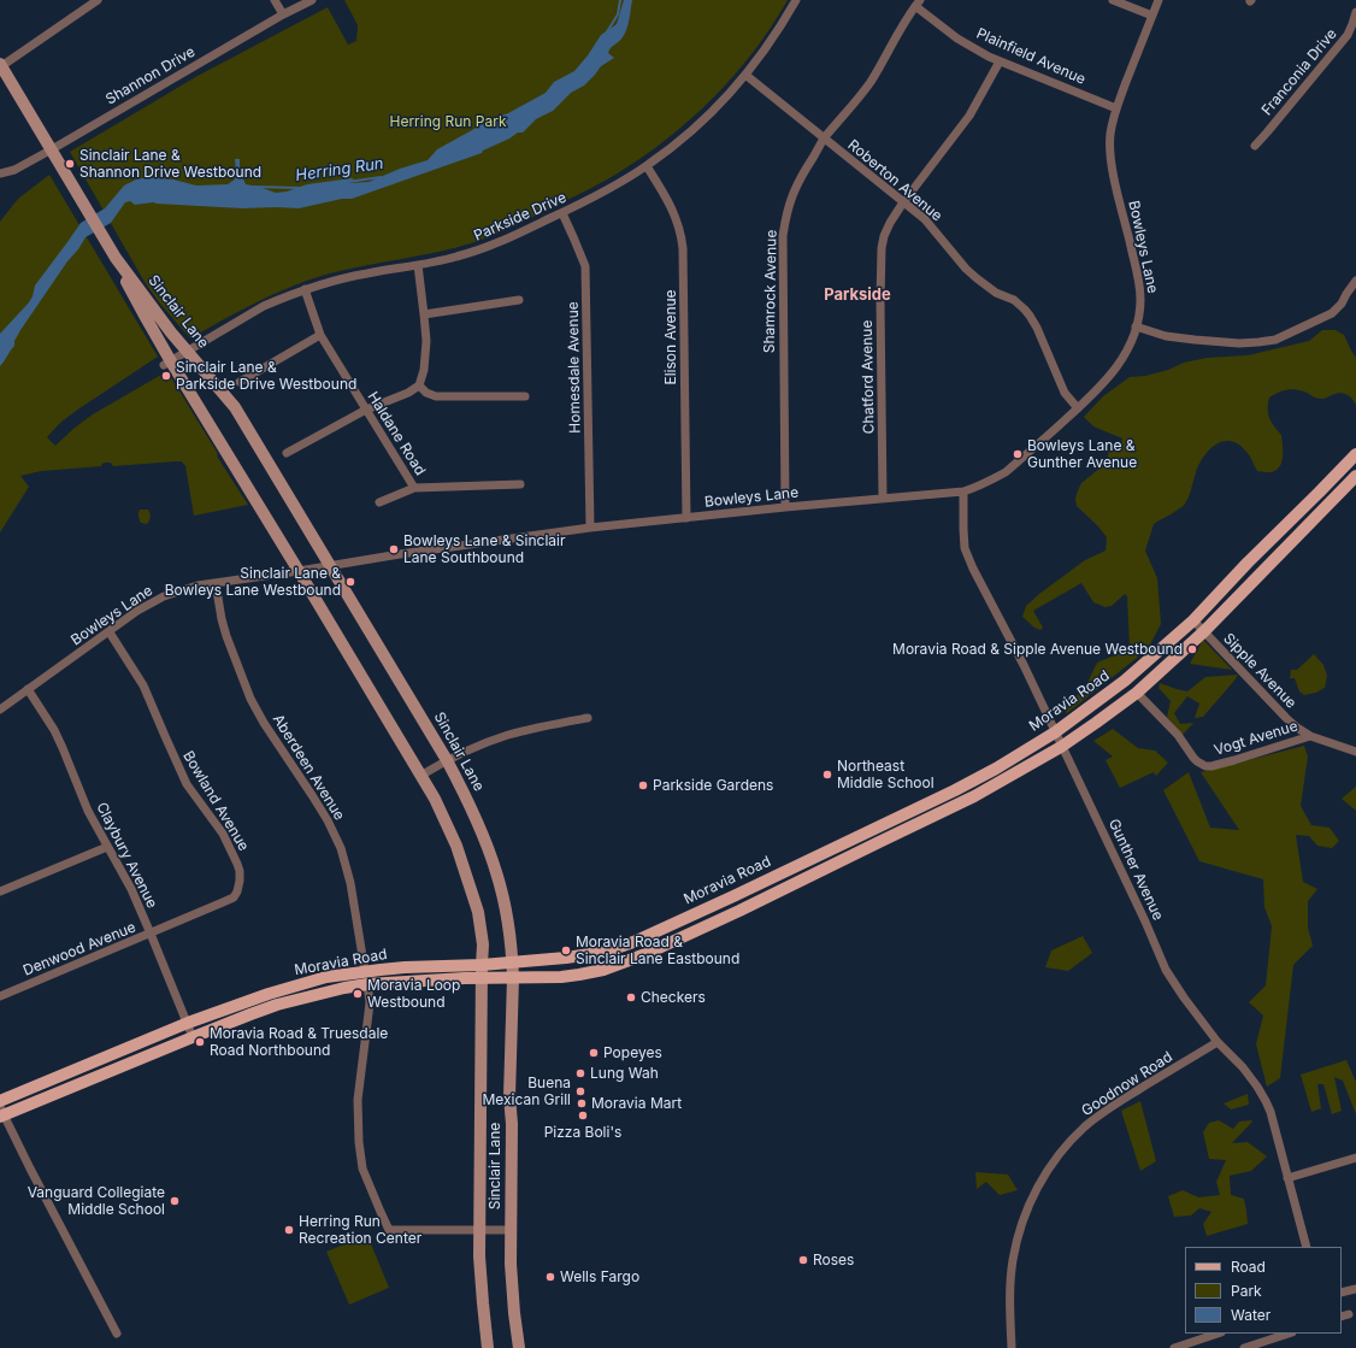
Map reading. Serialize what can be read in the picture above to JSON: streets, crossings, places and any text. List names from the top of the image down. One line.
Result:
{"streets":{"main road":["Sinclair Lane","Moravia Road"],"street":["Plainfield Avenue","Franconia Drive","Shannon Drive","Roberton Avenue","Parkside Drive","Bowleys Lane","Shamrock Avenue","Elison Avenue","Homesdale Avenue","Chatford Avenue","Haldane Road","Sipple Avenue","Vogt Avenue","Aberdeen Avenue","Bowland Avenue","Claybury Avenue","Gunther Avenue","Denwood Avenue","Goodnow Road"]},"crossings":[["Plainfield Avenue","Bowleys Lane"],["Plainfield Avenue","Shamrock Avenue"],["Plainfield Avenue","Chatford Avenue"],["Shannon Drive","Sinclair Lane"],["Roberton Avenue","Parkside Drive"],["Roberton Avenue","Bowleys Lane"],["Roberton Avenue","Shamrock Avenue"],["Roberton Avenue","Chatford Avenue"],["Parkside Drive","Sinclair Lane"],["Parkside Drive","Elison Avenue"],["Parkside Drive","Homesdale Avenue"],["Parkside Drive","Haldane Road"],["Bowleys Lane","Shamrock Avenue"],["Bowleys Lane","Sinclair Lane"],["Bowleys Lane","Elison Avenue"],["Bowleys Lane","Homesdale Avenue"],["Bowleys Lane","Chatford Avenue"],["Bowleys Lane","Aberdeen Avenue"],["Bowleys Lane","Bowland Avenue"],["Bowleys Lane","Claybury Avenue"],["Bowleys Lane","Gunther Avenue"],["Sinclair Lane","Moravia Road"],["Sinclair Lane","Aberdeen Avenue"],["Sipple Avenue","Moravia Road"],["Sipple Avenue","Vogt Avenue"],["Moravia Road","Vogt Avenue"],["Moravia Road","Aberdeen Avenue"],["Moravia Road","Claybury Avenue"],["Moravia Road","Gunther Avenue"],["Bowland Avenue","Denwood Avenue"],["Claybury Avenue","Denwood Avenue"],["Gunther Avenue","Goodnow Road"]],"districts":["Parkside"],"water":["Herring Run"],"parks":["Herring Run Park"],"places":["Sinclair Lane & Shannon Drive Westbound","Sinclair Lane & Parkside Drive Westbound","Bowleys Lane & Gunther Avenue","Bowleys Lane & Sinclair Lane Southbound","Sinclair Lane & Bowleys Lane Westbound","Moravia Road & Sipple Avenue Westbound","Northeast Middle School","Parkside Gardens","Moravia Road & Sinclair Lane Eastbound","Moravia Loop Westbound","Checkers","Moravia Road & Truesdale Road Northbound","Popeyes","Lung Wah","Buena Mexican Grill","Moravia Mart","Pizza Boli's","Vanguard Collegiate Middle School","Herring Run Recreation Center","Roses","Wells Fargo"],"legend":["Road","Park","Water"]}
